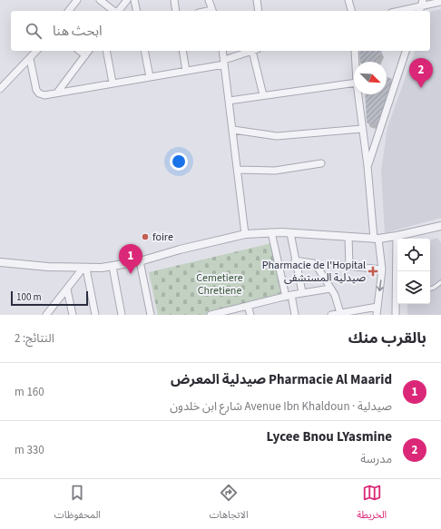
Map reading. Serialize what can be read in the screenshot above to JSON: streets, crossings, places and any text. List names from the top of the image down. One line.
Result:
{"parks":["Cemetiere Chretiene"],"places":{"other":["foire"],"health":["Pharmacie de l'Hopital صيدلية المستشفى"]},"scale_bar":"100 m","north":"bottom right","page":{"search":"ابحث هنا","pins":["2","1"],"scale":"100 m","heading":["بالقرب منك","النتائج: 2"],"list":[{"mark":"1","name":"Pharmacie Al Maarid صيدلية المعرض","note":"صيدلية · Avenue Ibn Khaldoun شارع ابن خلدون","value":"160 m"},{"mark":"2","name":"Lycee Bnou LYasmine","note":"مدرسة","value":"330 m"}],"nav":["الخريطة","الاتجاهات","المحفوظات"]}}
